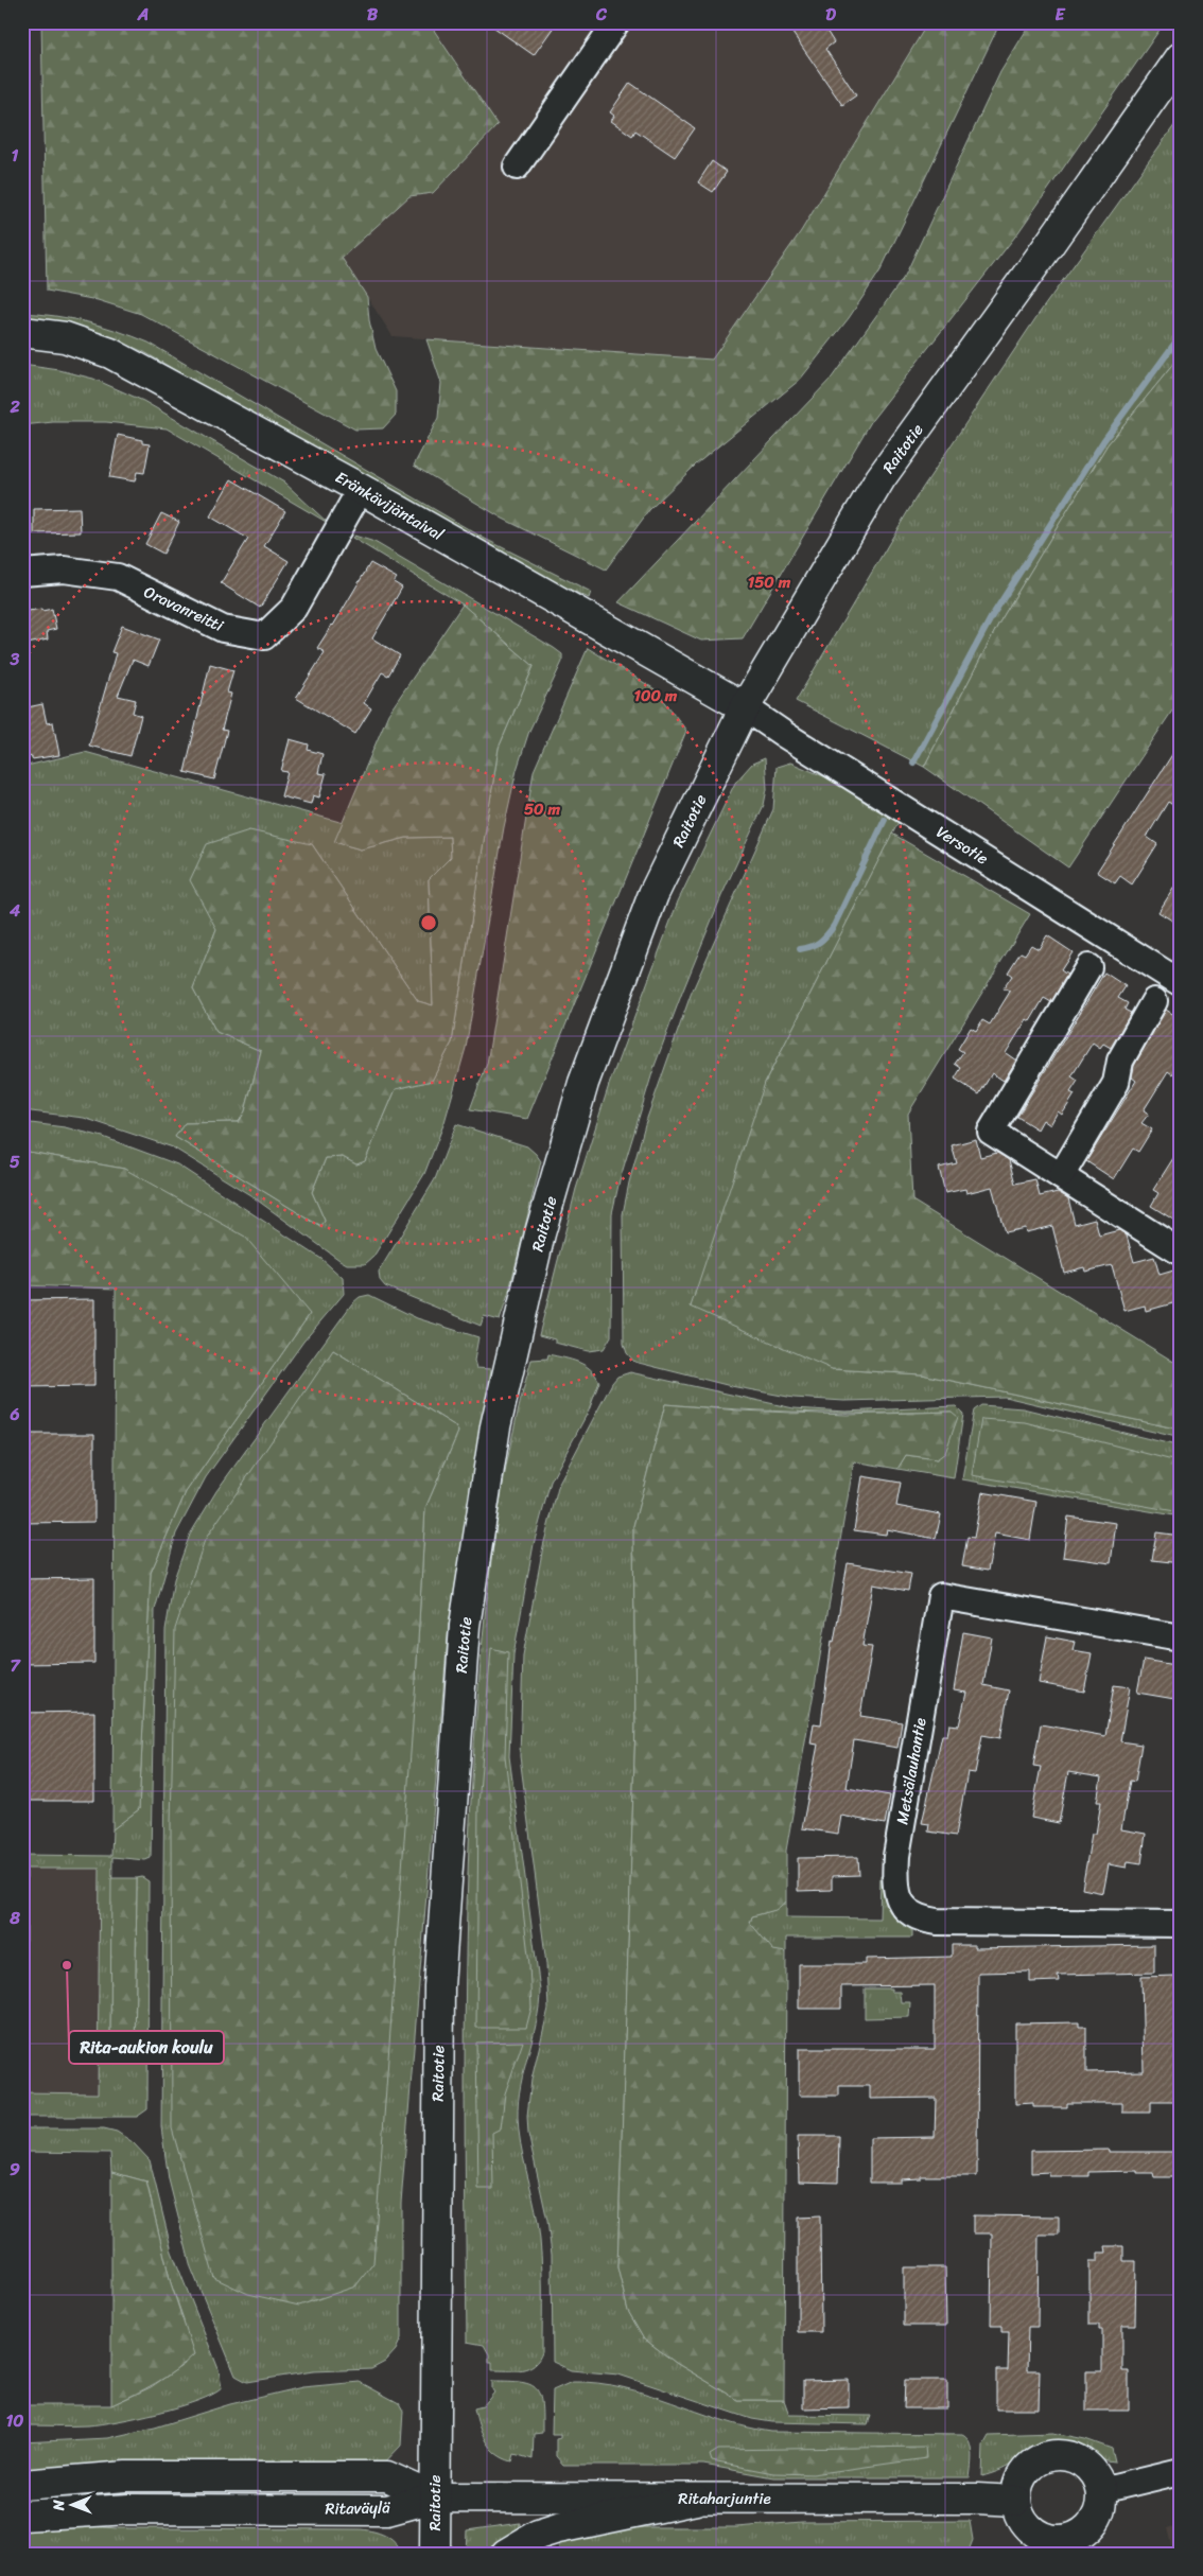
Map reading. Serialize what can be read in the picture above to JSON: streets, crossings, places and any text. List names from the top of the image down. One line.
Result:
{"streets":{"main road":["Raitotie","Eränkävijäntaival","Ritaharjuntie","Ritaväylä"],"street":["Oravanreitti","Versotie","Metsälauhantie"]},"crossings":[["Raitotie","Eränkävijäntaival"],["Raitotie","Versotie"],["Raitotie","Ritaharjuntie"],["Raitotie","Ritaväylä"],["Eränkävijäntaival","Oravanreitti"],["Eränkävijäntaival","Versotie"],["Ritaharjuntie","Ritaväylä"]],"places":["Rita-aukion koulu"],"north":"left","grid":{"columns":["A","B","C","D","E"],"rows":["1","2","3","4","5","6","7","8","9","10"]},"rings":["150 m","100 m","50 m"]}
